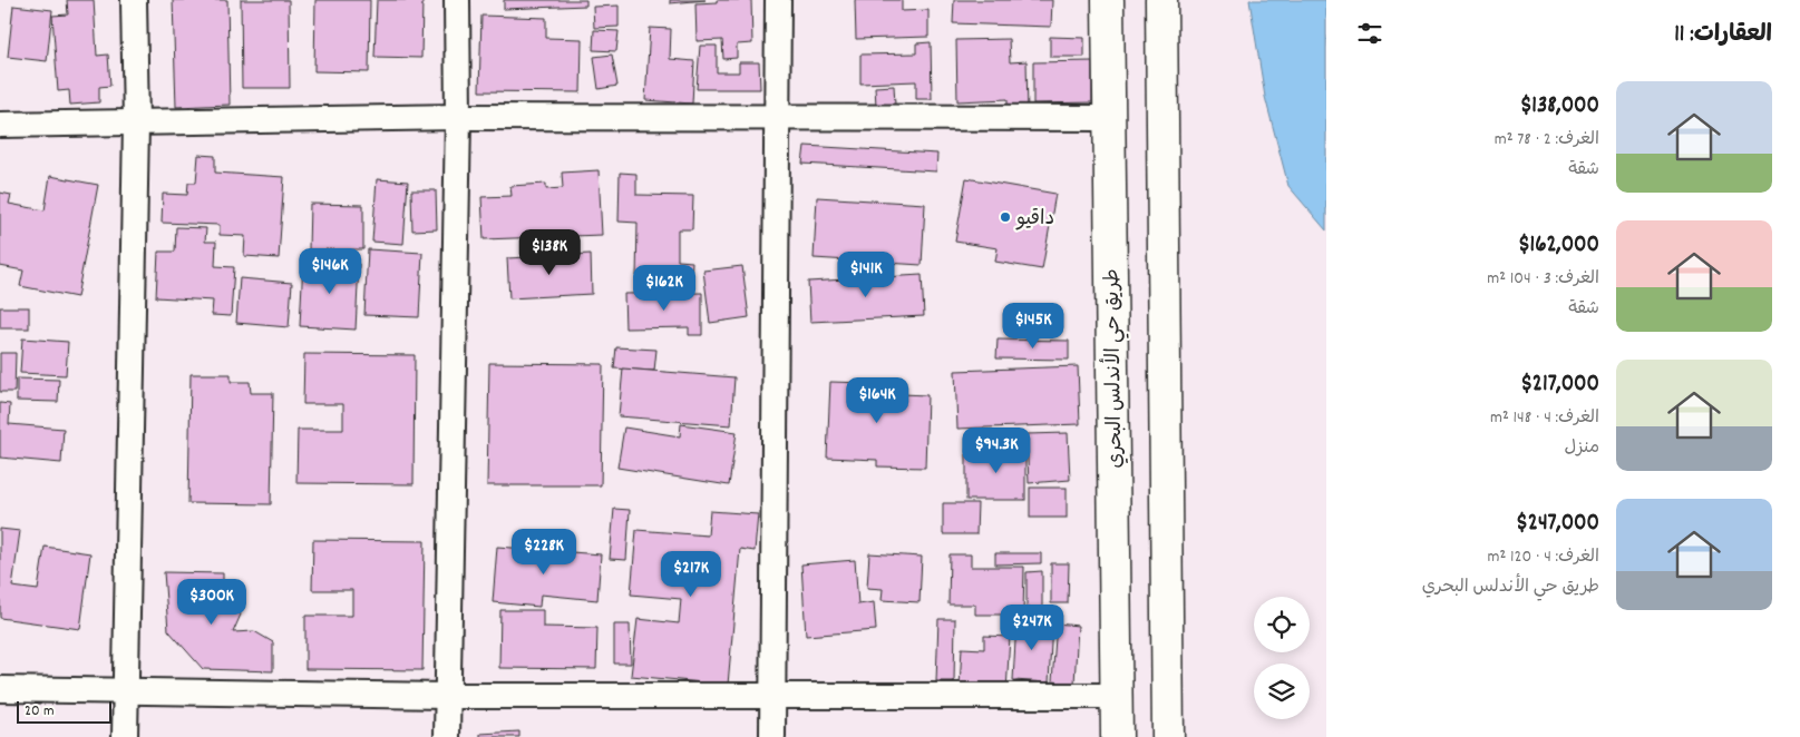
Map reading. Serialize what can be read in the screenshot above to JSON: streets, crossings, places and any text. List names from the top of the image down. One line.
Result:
{"streets":{"street":["طريق حي الأندلس البحري"]},"places":["داقيو"],"scale_bar":"20 m","page":{"heading":"العقارات: 11","list":[{"name":"$138,000","note":"الغرف: 2 · 78 m² · شقة"},{"name":"$162,000","note":"الغرف: 3 · 104 m² · شقة"},{"name":"$217,000","note":"الغرف: 4 · 148 m² · منزل"},{"name":"$247,000","note":"الغرف: 4 · 120 m² · طريق حي الأندلس البحري"}],"price":["$138K","$146K","$141K","$162K","$145K","$164K","$94.3K","$228K","$217K","$300K","$247K"],"scale":"20 m"}}
